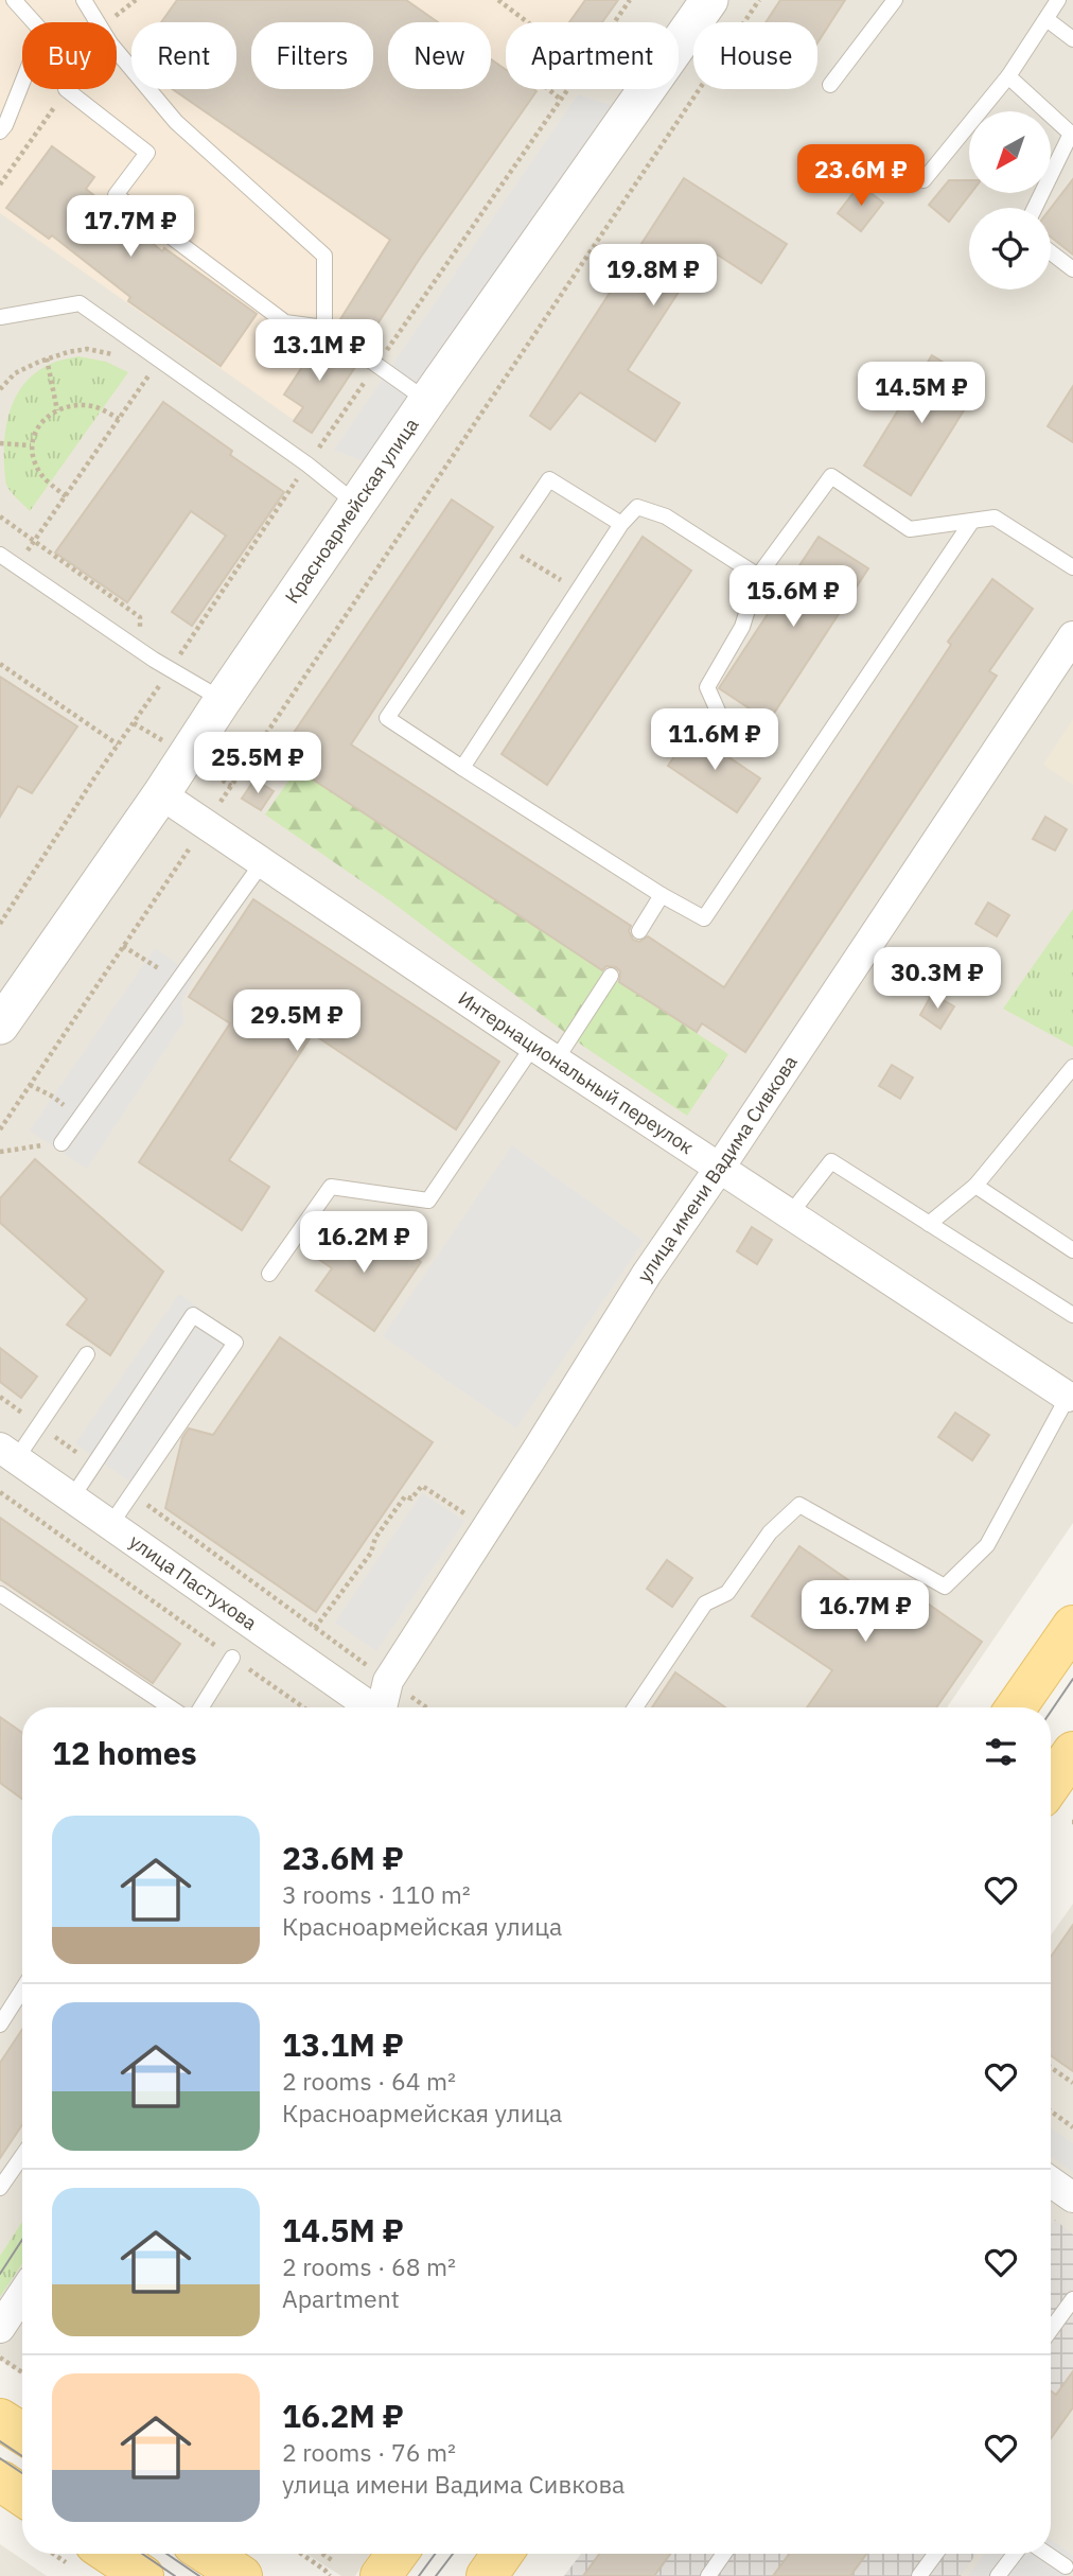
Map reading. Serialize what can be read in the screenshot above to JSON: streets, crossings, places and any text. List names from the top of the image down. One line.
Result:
{"streets":{"street":["Красноармейская улица","Интернациональный переулок","улица имени Вадима Сивкова","улица Пастухова"]},"crossings":[["Красноармейская улица","Интернациональный переулок"],["Интернациональный переулок","улица имени Вадима Сивкова"]],"north":"bottom left","page":{"chip":["Buy","Rent","Filters","New","Apartment","House"],"price":["23.6M ₽","17.7M ₽","19.8M ₽","13.1M ₽","14.5M ₽","15.6M ₽","11.6M ₽","25.5M ₽","30.3M ₽","29.5M ₽","16.2M ₽","16.7M ₽"],"heading":"12 homes","list":[{"name":"23.6M ₽","note":"3 rooms · 110 m² · Красноармейская улица"},{"name":"13.1M ₽","note":"2 rooms · 64 m² · Красноармейская улица"},{"name":"14.5M ₽","note":"2 rooms · 68 m² · Apartment"},{"name":"16.2M ₽","note":"2 rooms · 76 m² · улица имени Вадима Сивкова"}]}}
